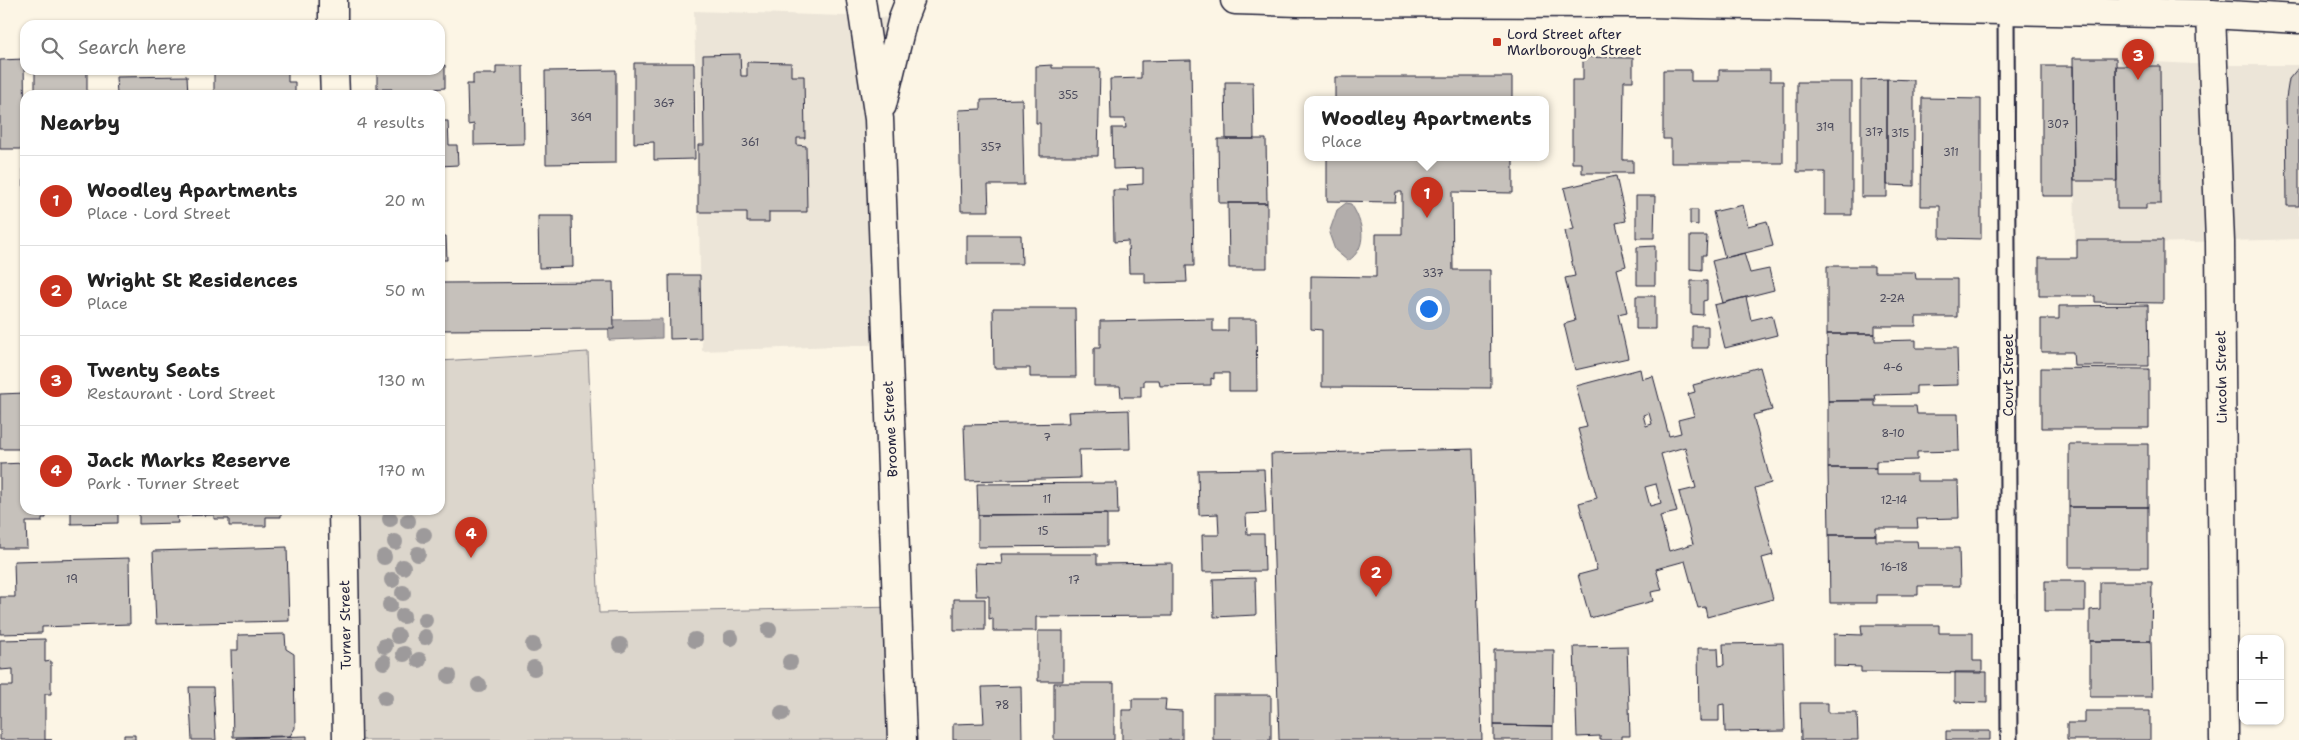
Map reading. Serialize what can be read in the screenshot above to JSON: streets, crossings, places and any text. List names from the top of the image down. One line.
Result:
{"streets":{"street":["Lincoln Street","Broome Street","Turner Street"],"lane":["Court Street"]},"places":{"transit":["Lord Street after Marlborough Street"]},"house_numbers":["355","367","369","307","319","317","315","361","357","311","337","2-2A","4-6","8-10","7","11","12-14","15","16-18","19","17","78"],"page":{"search":"Search here","pins":["3","1","4","2"],"heading":["Nearby","4 results"],"popup":["Woodley Apartments","Place"],"list":[{"mark":"1","name":"Woodley Apartments","note":"Place · Lord Street","value":"20 m"},{"mark":"2","name":"Wright St Residences","note":"Place","value":"50 m"},{"mark":"3","name":"Twenty Seats","note":"Restaurant · Lord Street","value":"130 m"},{"mark":"4","name":"Jack Marks Reserve","note":"Park · Turner Street","value":"170 m"}],"map_buttons":["+","−"]}}
